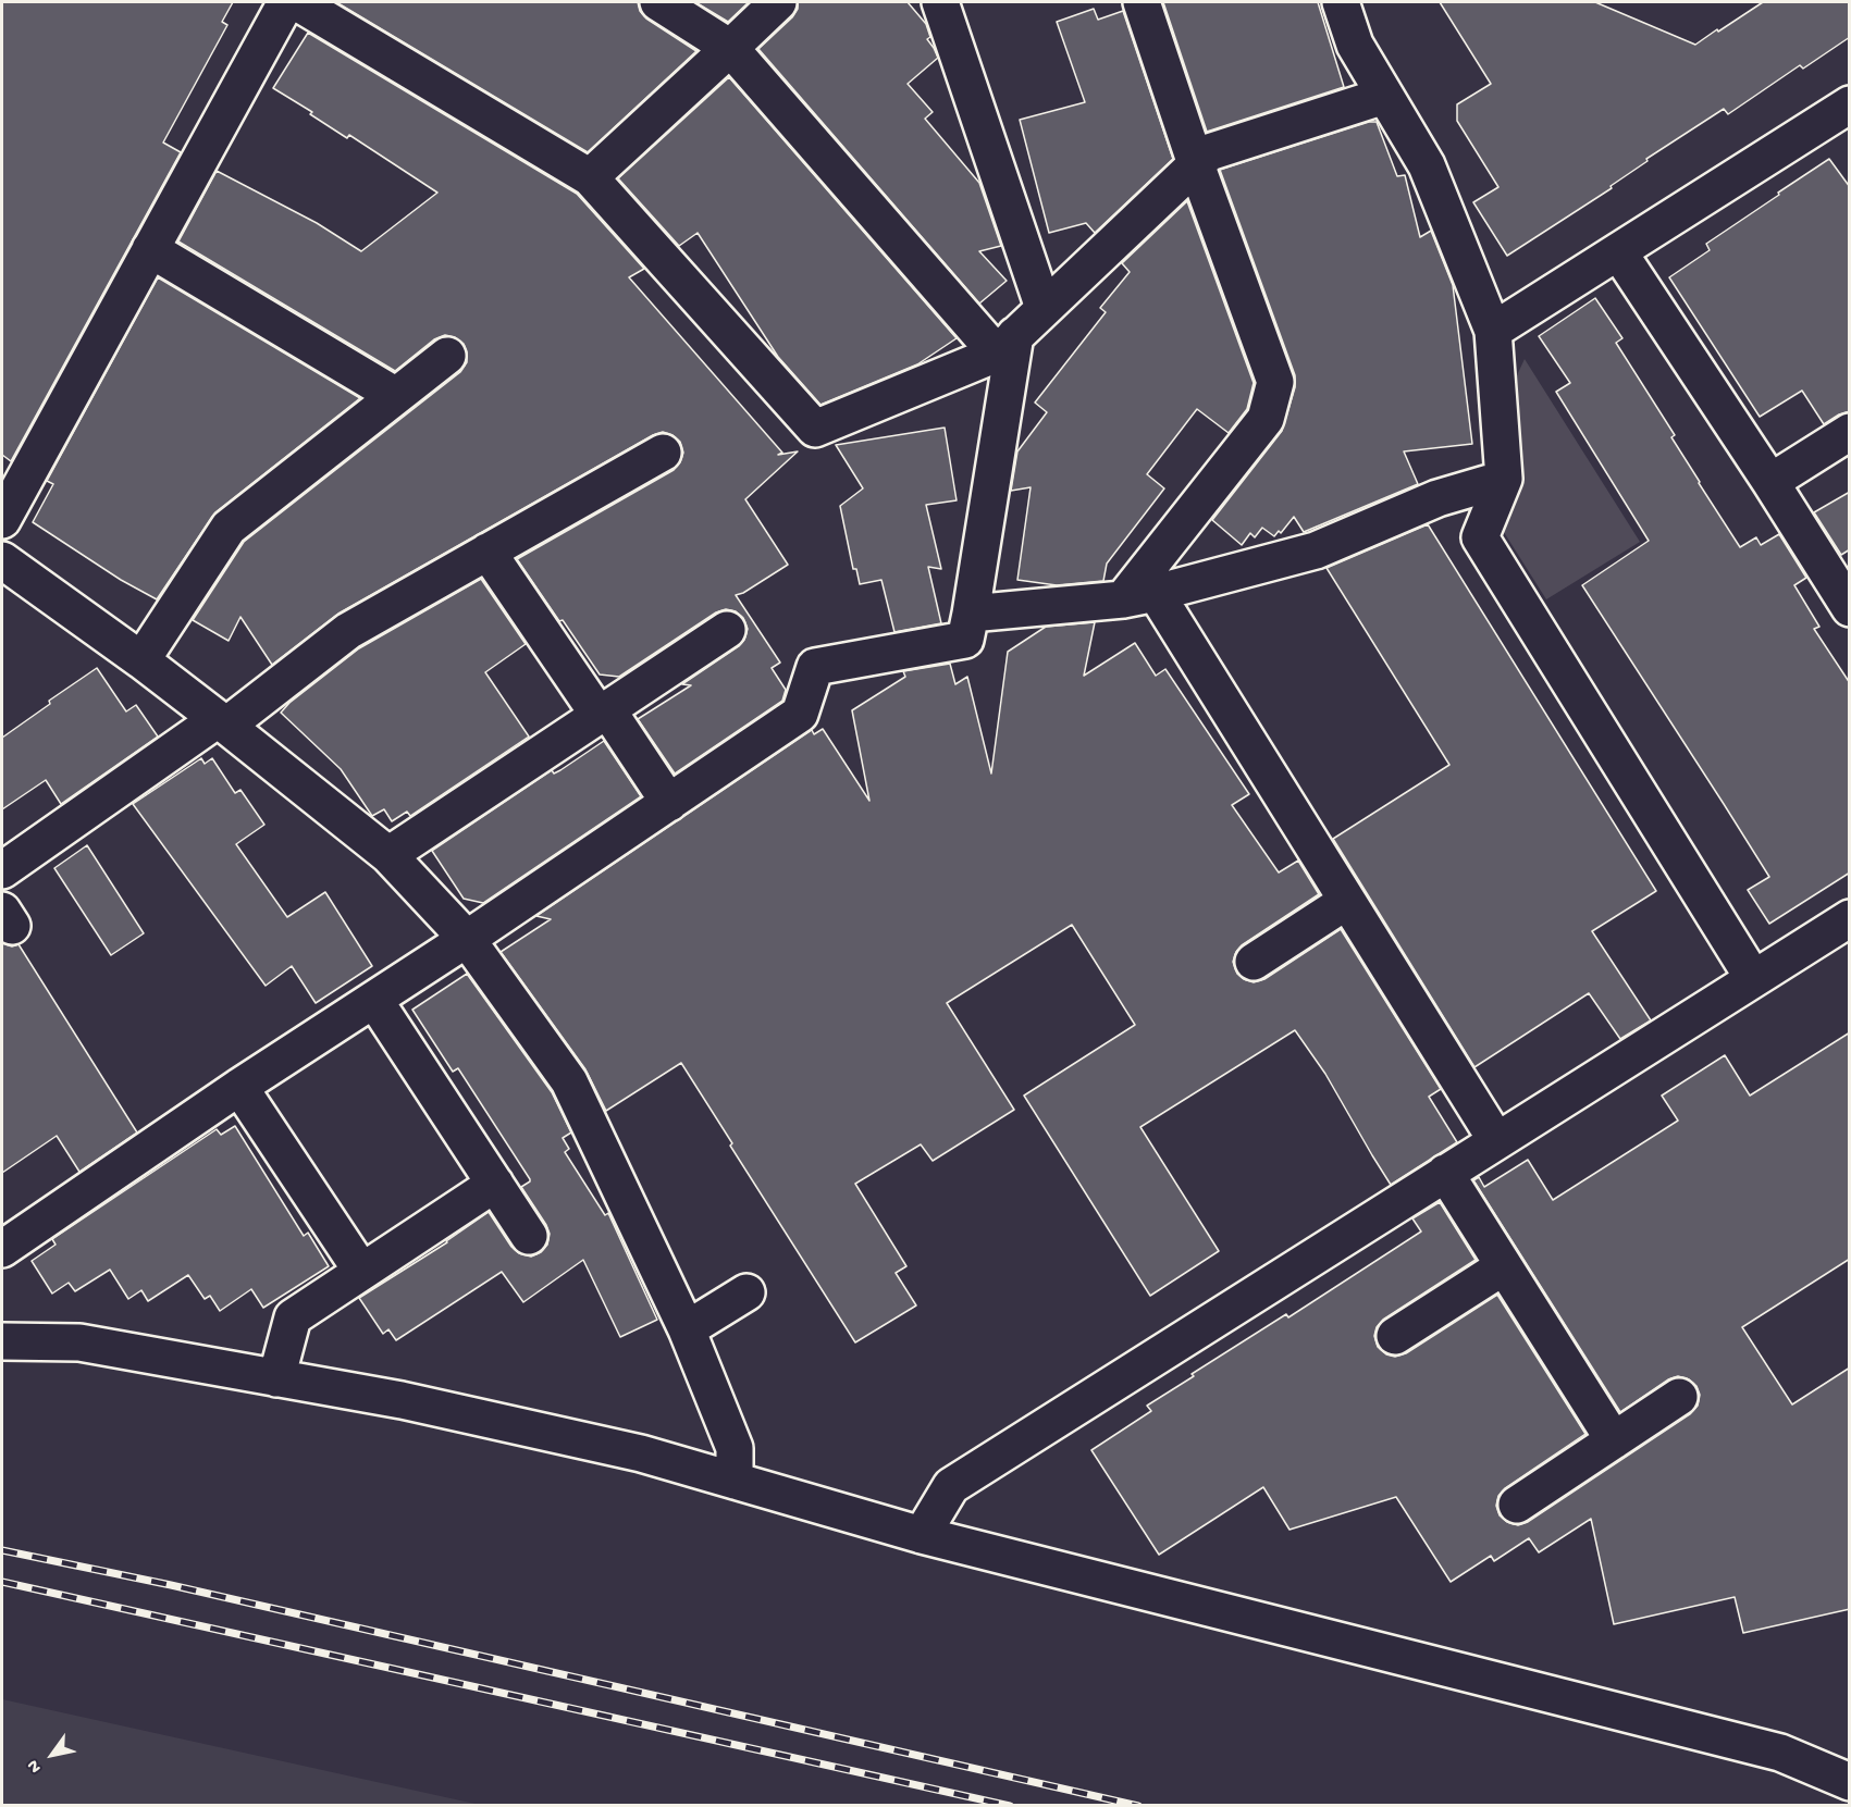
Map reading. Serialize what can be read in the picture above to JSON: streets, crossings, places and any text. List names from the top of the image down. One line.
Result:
{"north":"bottom left"}
